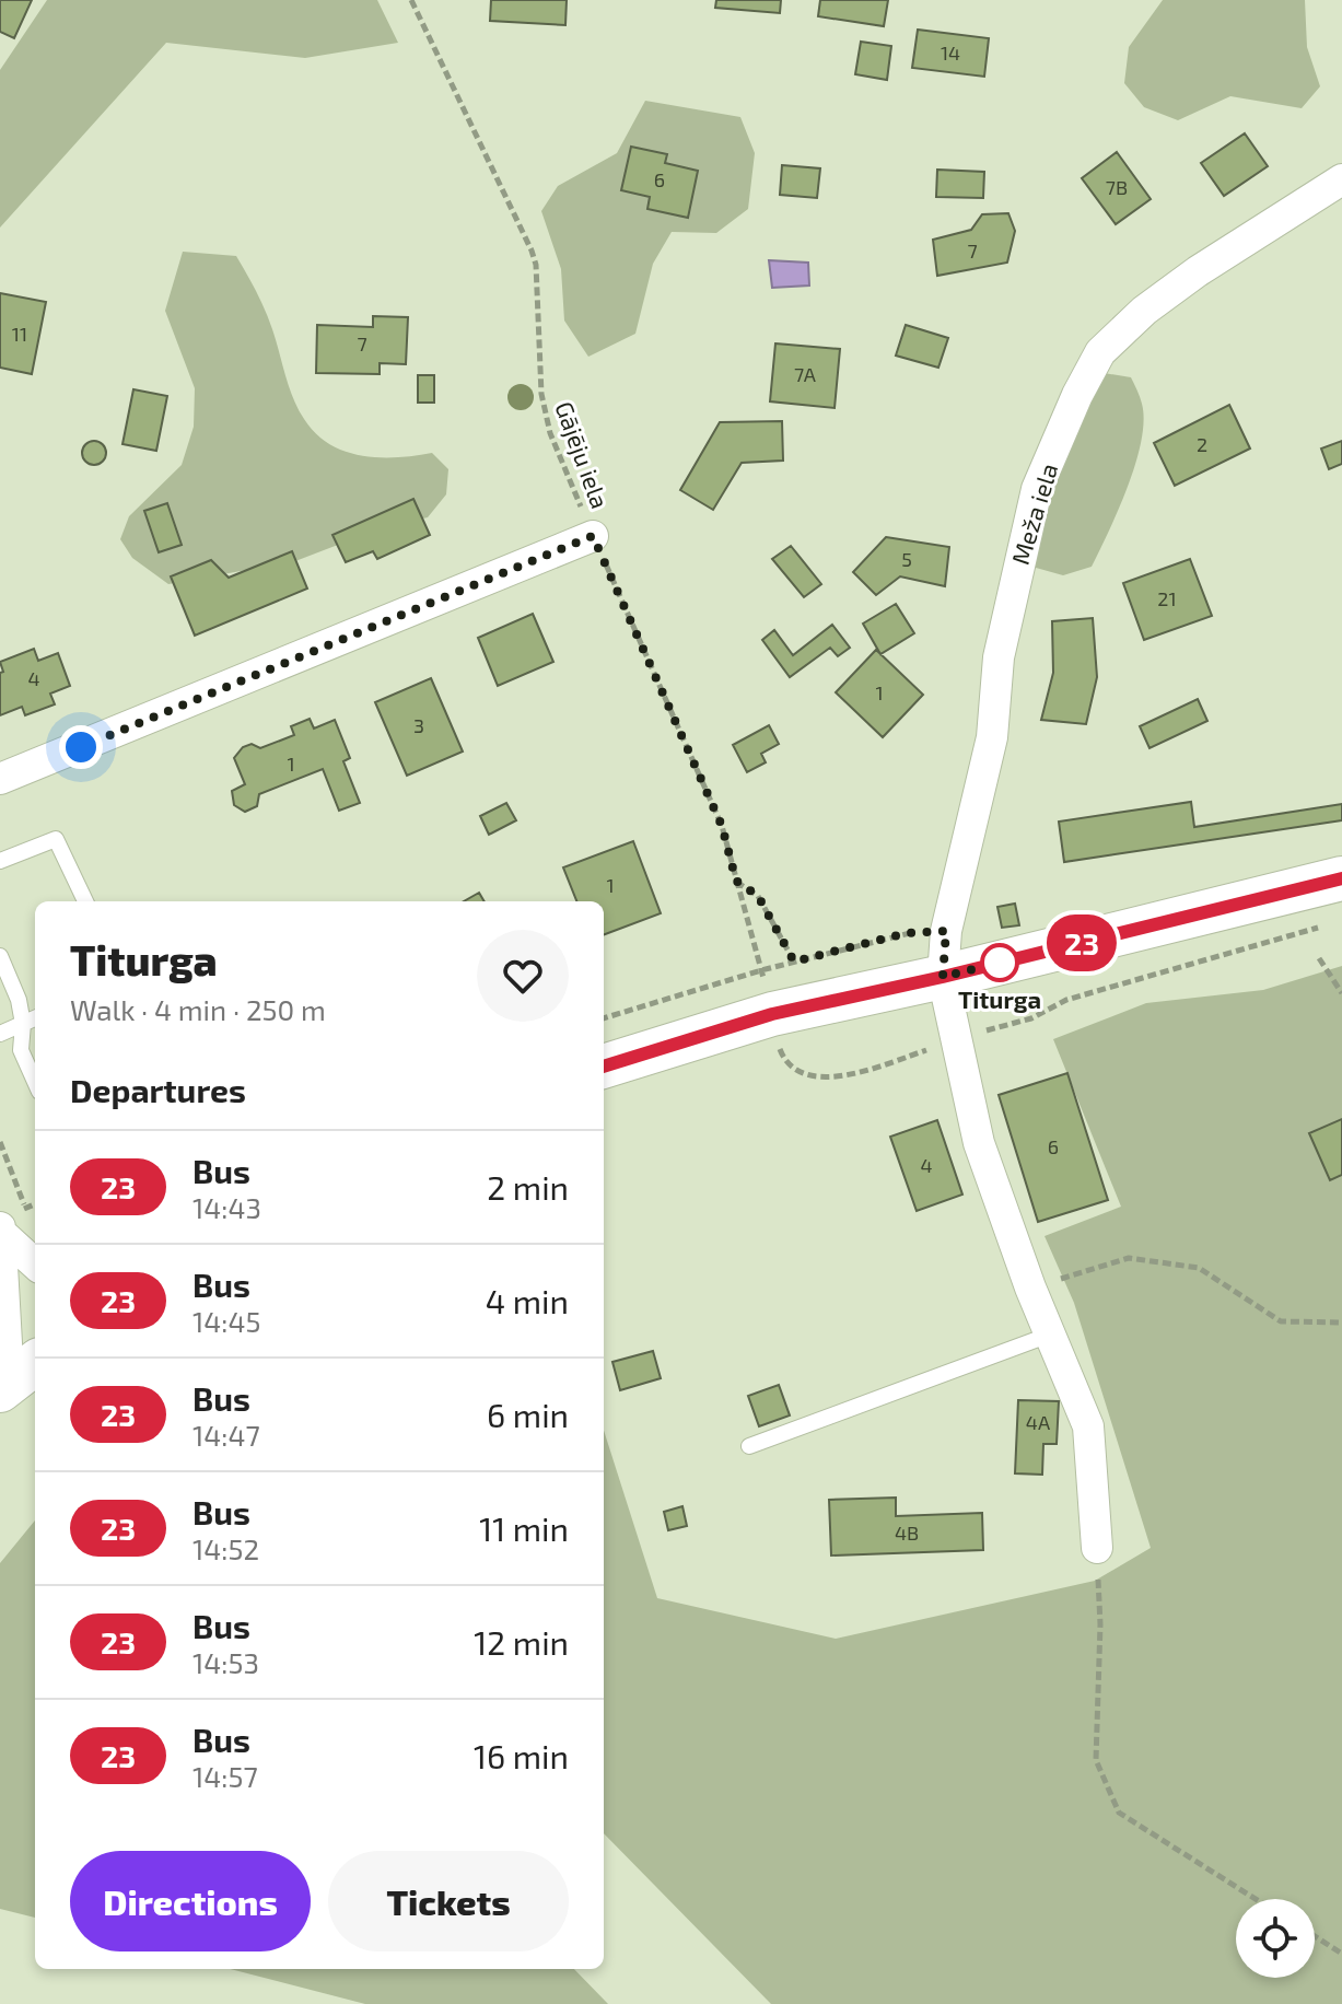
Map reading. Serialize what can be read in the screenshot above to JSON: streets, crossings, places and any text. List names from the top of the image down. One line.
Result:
{"streets":{"street":["Meža iela"],"path":["Gājēju iela"]},"places":["Titurga"],"lines":["bus line 23"],"house_numbers":["14","6","7B","7","11","7","7A","2","5","21","4","1","3","1","1","6","4","4A","4B"],"page":{"on_map":"23","heading":[["Titurga","Walk · 4 min · 250 m"],"Departures"],"list":[{"mark":"23","name":"Bus","note":"14:43","value":"2 min"},{"mark":"23","name":"Bus","note":"14:45","value":"4 min"},{"mark":"23","name":"Bus","note":"14:47","value":"6 min"},{"mark":"23","name":"Bus","note":"14:52","value":"11 min"},{"mark":"23","name":"Bus","note":"14:53","value":"12 min"},{"mark":"23","name":"Bus","note":"14:57","value":"16 min"}],"buttons":["Directions","Tickets"]}}
